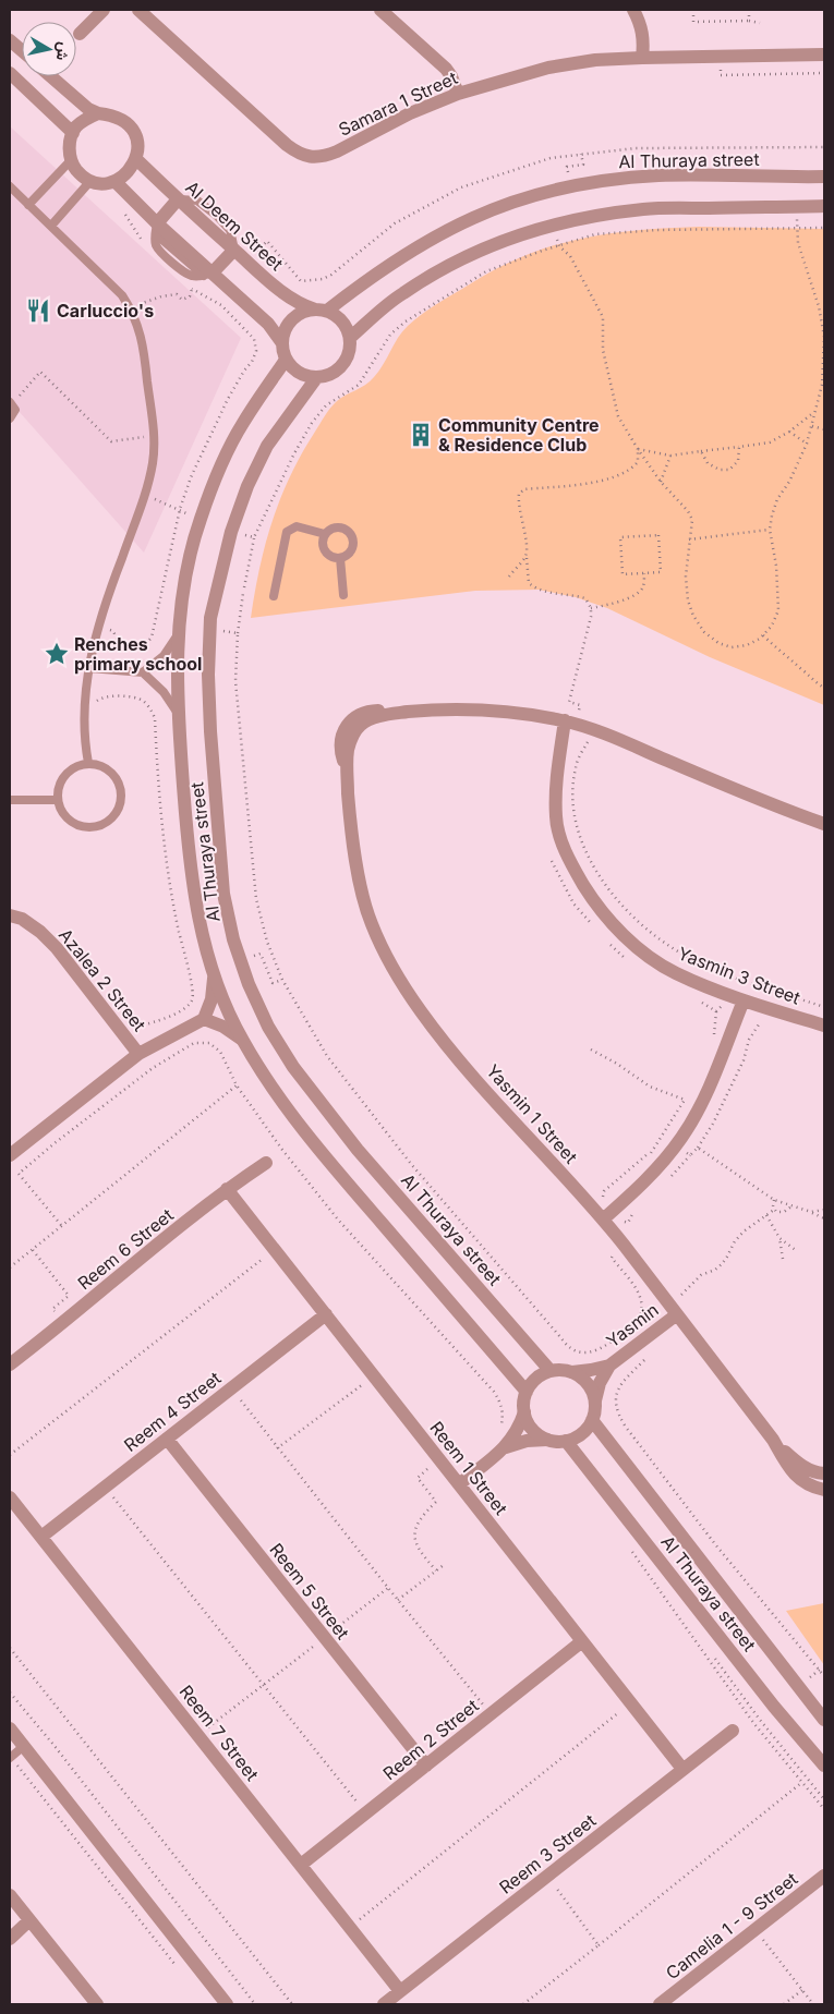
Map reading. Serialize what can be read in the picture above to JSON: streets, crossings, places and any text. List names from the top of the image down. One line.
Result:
{"streets":{"street":["Samara 1 Street","Al Thuraya street","Al Deem Street","Yasmin 3 Street","Azalea 2 Street","Yasmin 1 Street","Reem 6 Street","Yasmin","Reem 4 Street","Reem 1 Street","Reem 5 Street","Reem 7 Street","Reem 2 Street","Reem 3 Street","Camelia 1 - 9 Street"]},"crossings":[["Al Thuraya street","Al Deem Street"],["Al Thuraya street","Yasmin"],["Yasmin 3 Street","Yasmin 1 Street"],["Yasmin 1 Street","Yasmin"],["Reem 6 Street","Reem 1 Street"],["Reem 4 Street","Reem 1 Street"],["Reem 4 Street","Reem 5 Street"],["Reem 4 Street","Reem 7 Street"],["Reem 1 Street","Reem 2 Street"],["Reem 1 Street","Reem 3 Street"],["Reem 5 Street","Reem 2 Street"],["Reem 7 Street","Reem 2 Street"],["Reem 7 Street","Reem 3 Street"]],"places":{"restaurant":["Carluccio's"],"building":["Community Centre & Residence Club"],"place":["Renches primary school"]},"north":"right"}
